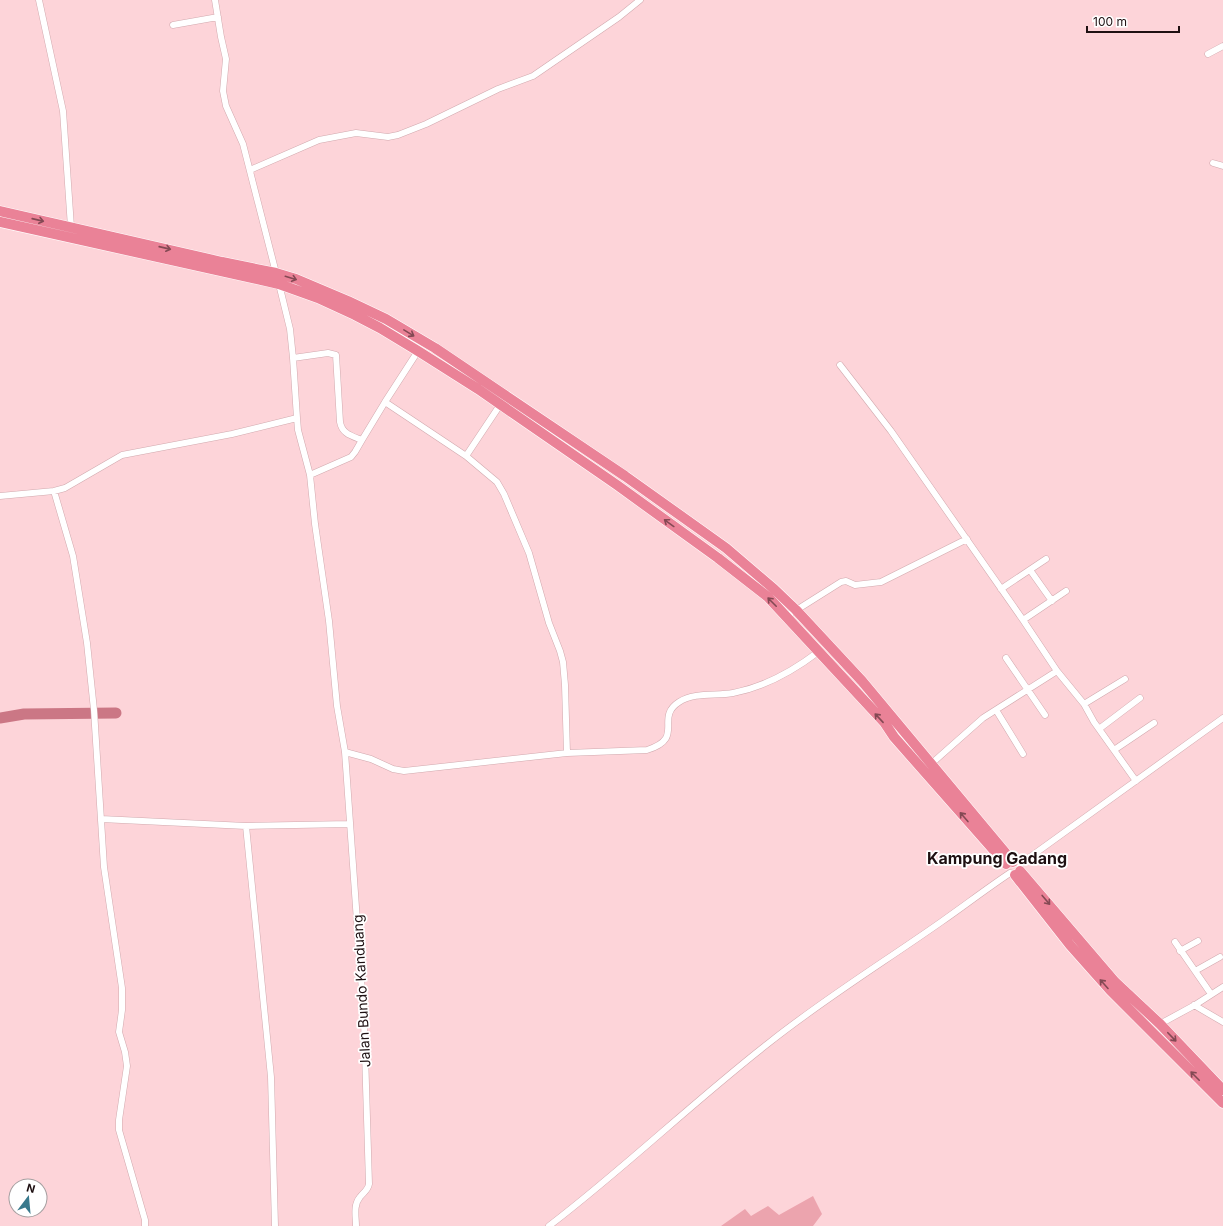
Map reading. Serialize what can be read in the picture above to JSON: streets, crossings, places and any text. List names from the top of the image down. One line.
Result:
{"streets":{"street":["Jalan Bundo Kanduang"]},"districts":["Kampung Gadang"],"scale_bar":"100 m","north":"top"}
